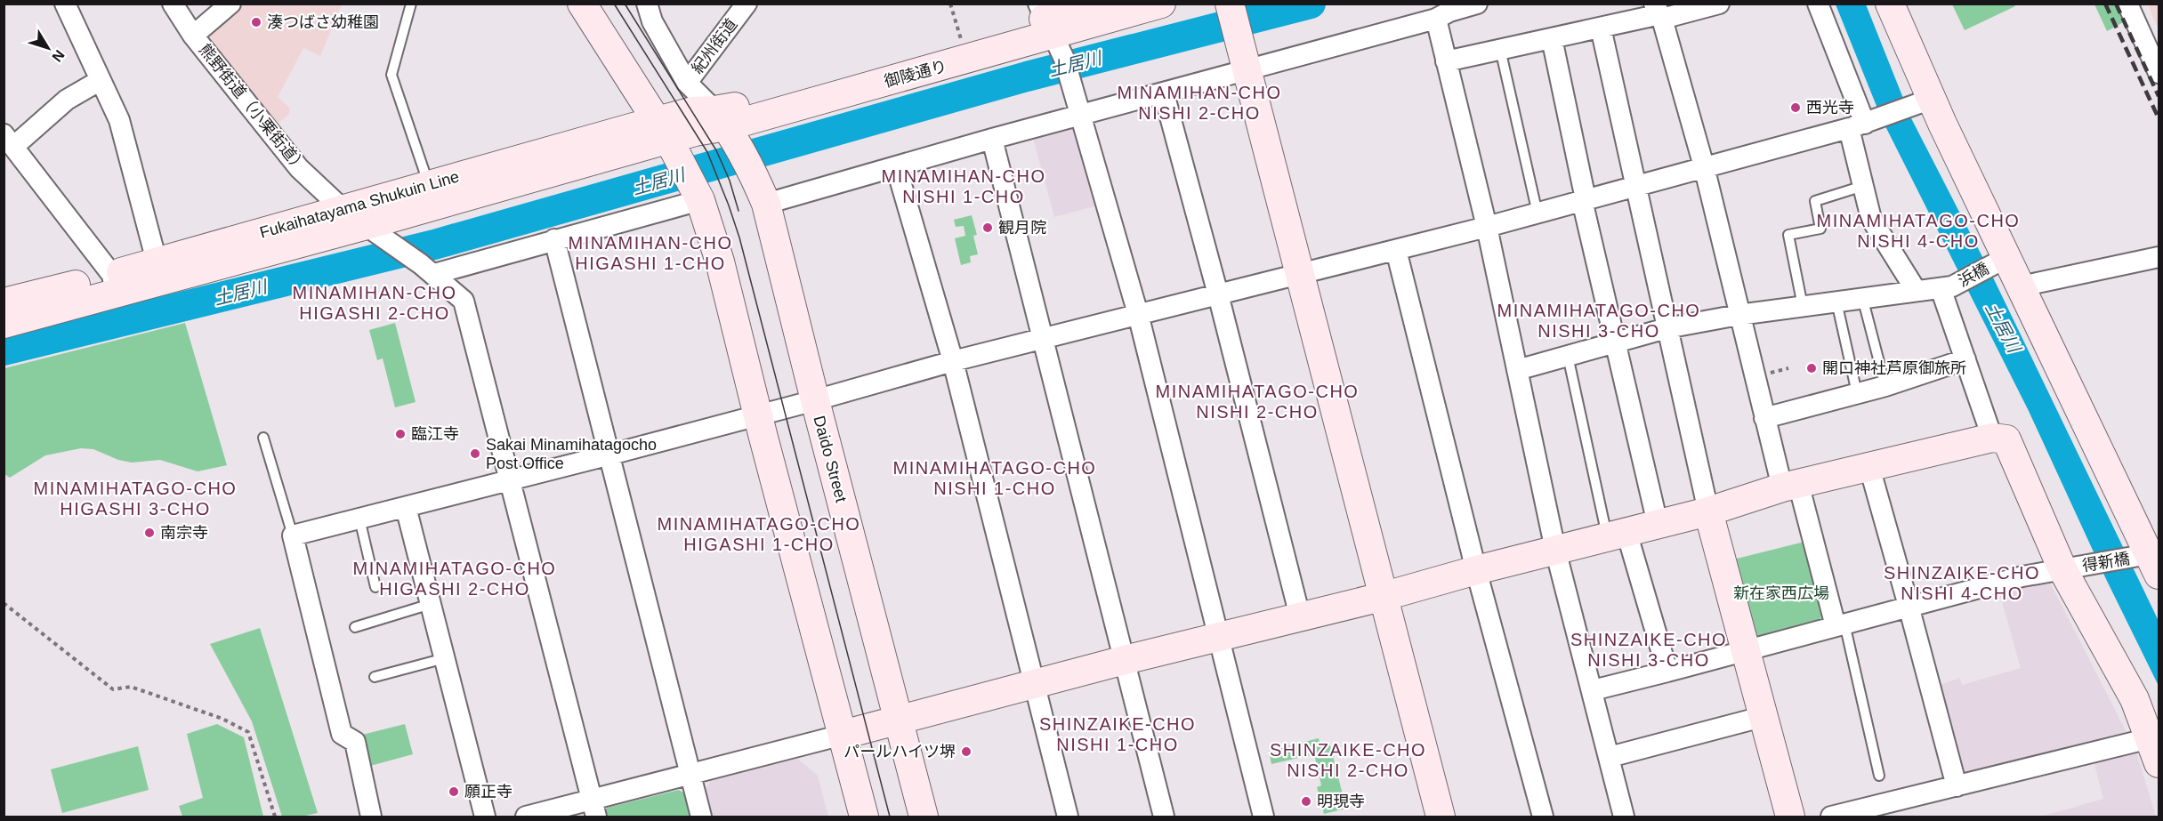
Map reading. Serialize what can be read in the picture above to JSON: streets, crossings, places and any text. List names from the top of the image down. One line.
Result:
{"streets":{"street":["紀州街道","御陵通り","熊野街道（小栗街道）","Fukaihatayama Shukuin Line","浜橋","Daido Street","得新橋"]},"crossings":[["紀州街道","御陵通り"],["紀州街道","Fukaihatayama Shukuin Line"],["紀州街道","Daido Street"],["御陵通り","Fukaihatayama Shukuin Line"],["御陵通り","Daido Street"],["熊野街道（小栗街道）","Fukaihatayama Shukuin Line"],["Fukaihatayama Shukuin Line","Daido Street"]],"districts":["MINAMIHAN-CHO NISHI 2-CHO","MINAMIHAN-CHO NISHI 1-CHO","MINAMIHATAGO-CHO NISHI 4-CHO","MINAMIHAN-CHO HIGASHI 1-CHO","MINAMIHAN-CHO HIGASHI 2-CHO","MINAMIHATAGO-CHO NISHI 3-CHO","MINAMIHATAGO-CHO NISHI 2-CHO","MINAMIHATAGO-CHO NISHI 1-CHO","MINAMIHATAGO-CHO HIGASHI 3-CHO","MINAMIHATAGO-CHO HIGASHI 1-CHO","MINAMIHATAGO-CHO HIGASHI 2-CHO","SHINZAIKE-CHO NISHI 4-CHO","SHINZAIKE-CHO NISHI 3-CHO","SHINZAIKE-CHO NISHI 1-CHO","SHINZAIKE-CHO NISHI 2-CHO"],"water":["土居川"],"parks":["新在家西広場"],"places":["湊つばさ幼稚園","西光寺","観月院","開口神社芦原御旅所","臨江寺","Sakai Minamihatagocho Post Office","南宗寺","パールハイツ堺","願正寺","明現寺"],"north":"bottom right"}
